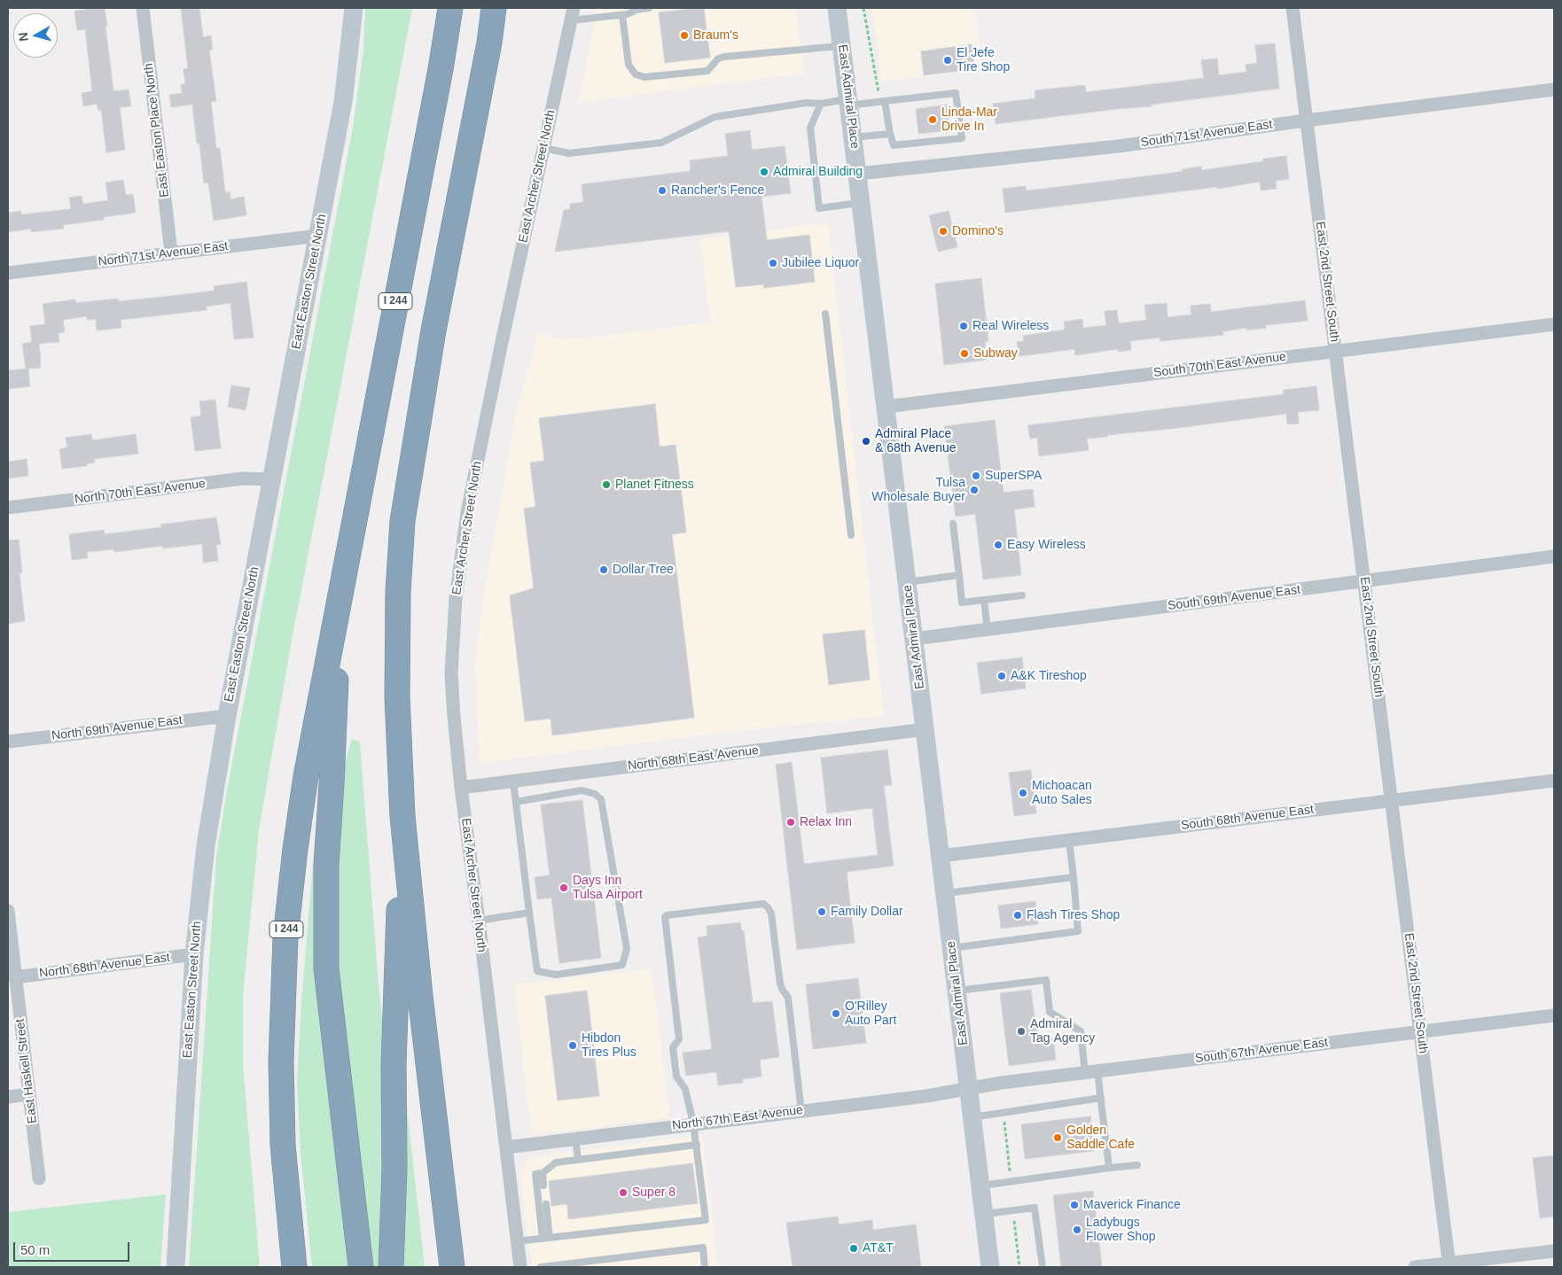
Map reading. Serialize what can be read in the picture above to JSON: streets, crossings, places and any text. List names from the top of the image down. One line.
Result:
{"streets":{"highway":["I 244"],"main road":["East Admiral Place","East Easton Street North"],"street":["East Easton Place North","South 71st Avenue East","East Archer Street North","North 71st Avenue East","East 2nd Street South","South 70th East Avenue","North 70th East Avenue","South 69th Avenue East","North 69th Avenue East","North 68th East Avenue","South 68th Avenue East","North 68th Avenue East","South 67th Avenue East","East Haskell Street","North 67th East Avenue"]},"crossings":[["East Admiral Place","South 71st Avenue East"],["East Admiral Place","South 70th East Avenue"],["East Admiral Place","South 69th Avenue East"],["East Admiral Place","North 68th East Avenue"],["East Admiral Place","South 68th Avenue East"],["East Admiral Place","South 67th Avenue East"],["East Admiral Place","North 67th East Avenue"],["East Easton Place North","North 71st Avenue East"],["South 71st Avenue East","East 2nd Street South"],["East Archer Street North","North 68th East Avenue"],["East Archer Street North","North 67th East Avenue"],["North 71st Avenue East","East Easton Street North"],["East Easton Street North","North 70th East Avenue"],["East Easton Street North","North 69th Avenue East"],["East Easton Street North","North 68th Avenue East"],["East 2nd Street South","South 70th East Avenue"],["East 2nd Street South","South 69th Avenue East"],["East 2nd Street South","South 68th Avenue East"],["East 2nd Street South","South 67th Avenue East"],["North 68th Avenue East","East Haskell Street"],["South 67th Avenue East","North 67th East Avenue"]],"places":["Braum's","El Jefe Tire Shop","Linda-Mar Drive In","Admiral Building","Rancher's Fence","Domino's","Jubilee Liquor","Real Wireless","Subway","Admiral Place & 68th Avenue","SuperSPA","Planet Fitness","Tulsa Wholesale Buyer","Easy Wireless","Dollar Tree","A&K Tireshop","Michoacan Auto Sales","Relax Inn","Days Inn Tulsa Airport","Family Dollar","Flash Tires Shop","O'Rilley Auto Part","Admiral Tag Agency","Hibdon Tires Plus","Golden Saddle Cafe","Super 8","Maverick Finance","Ladybugs Flower Shop","AT&T"],"scale_bar":"50 m","north":"left"}
